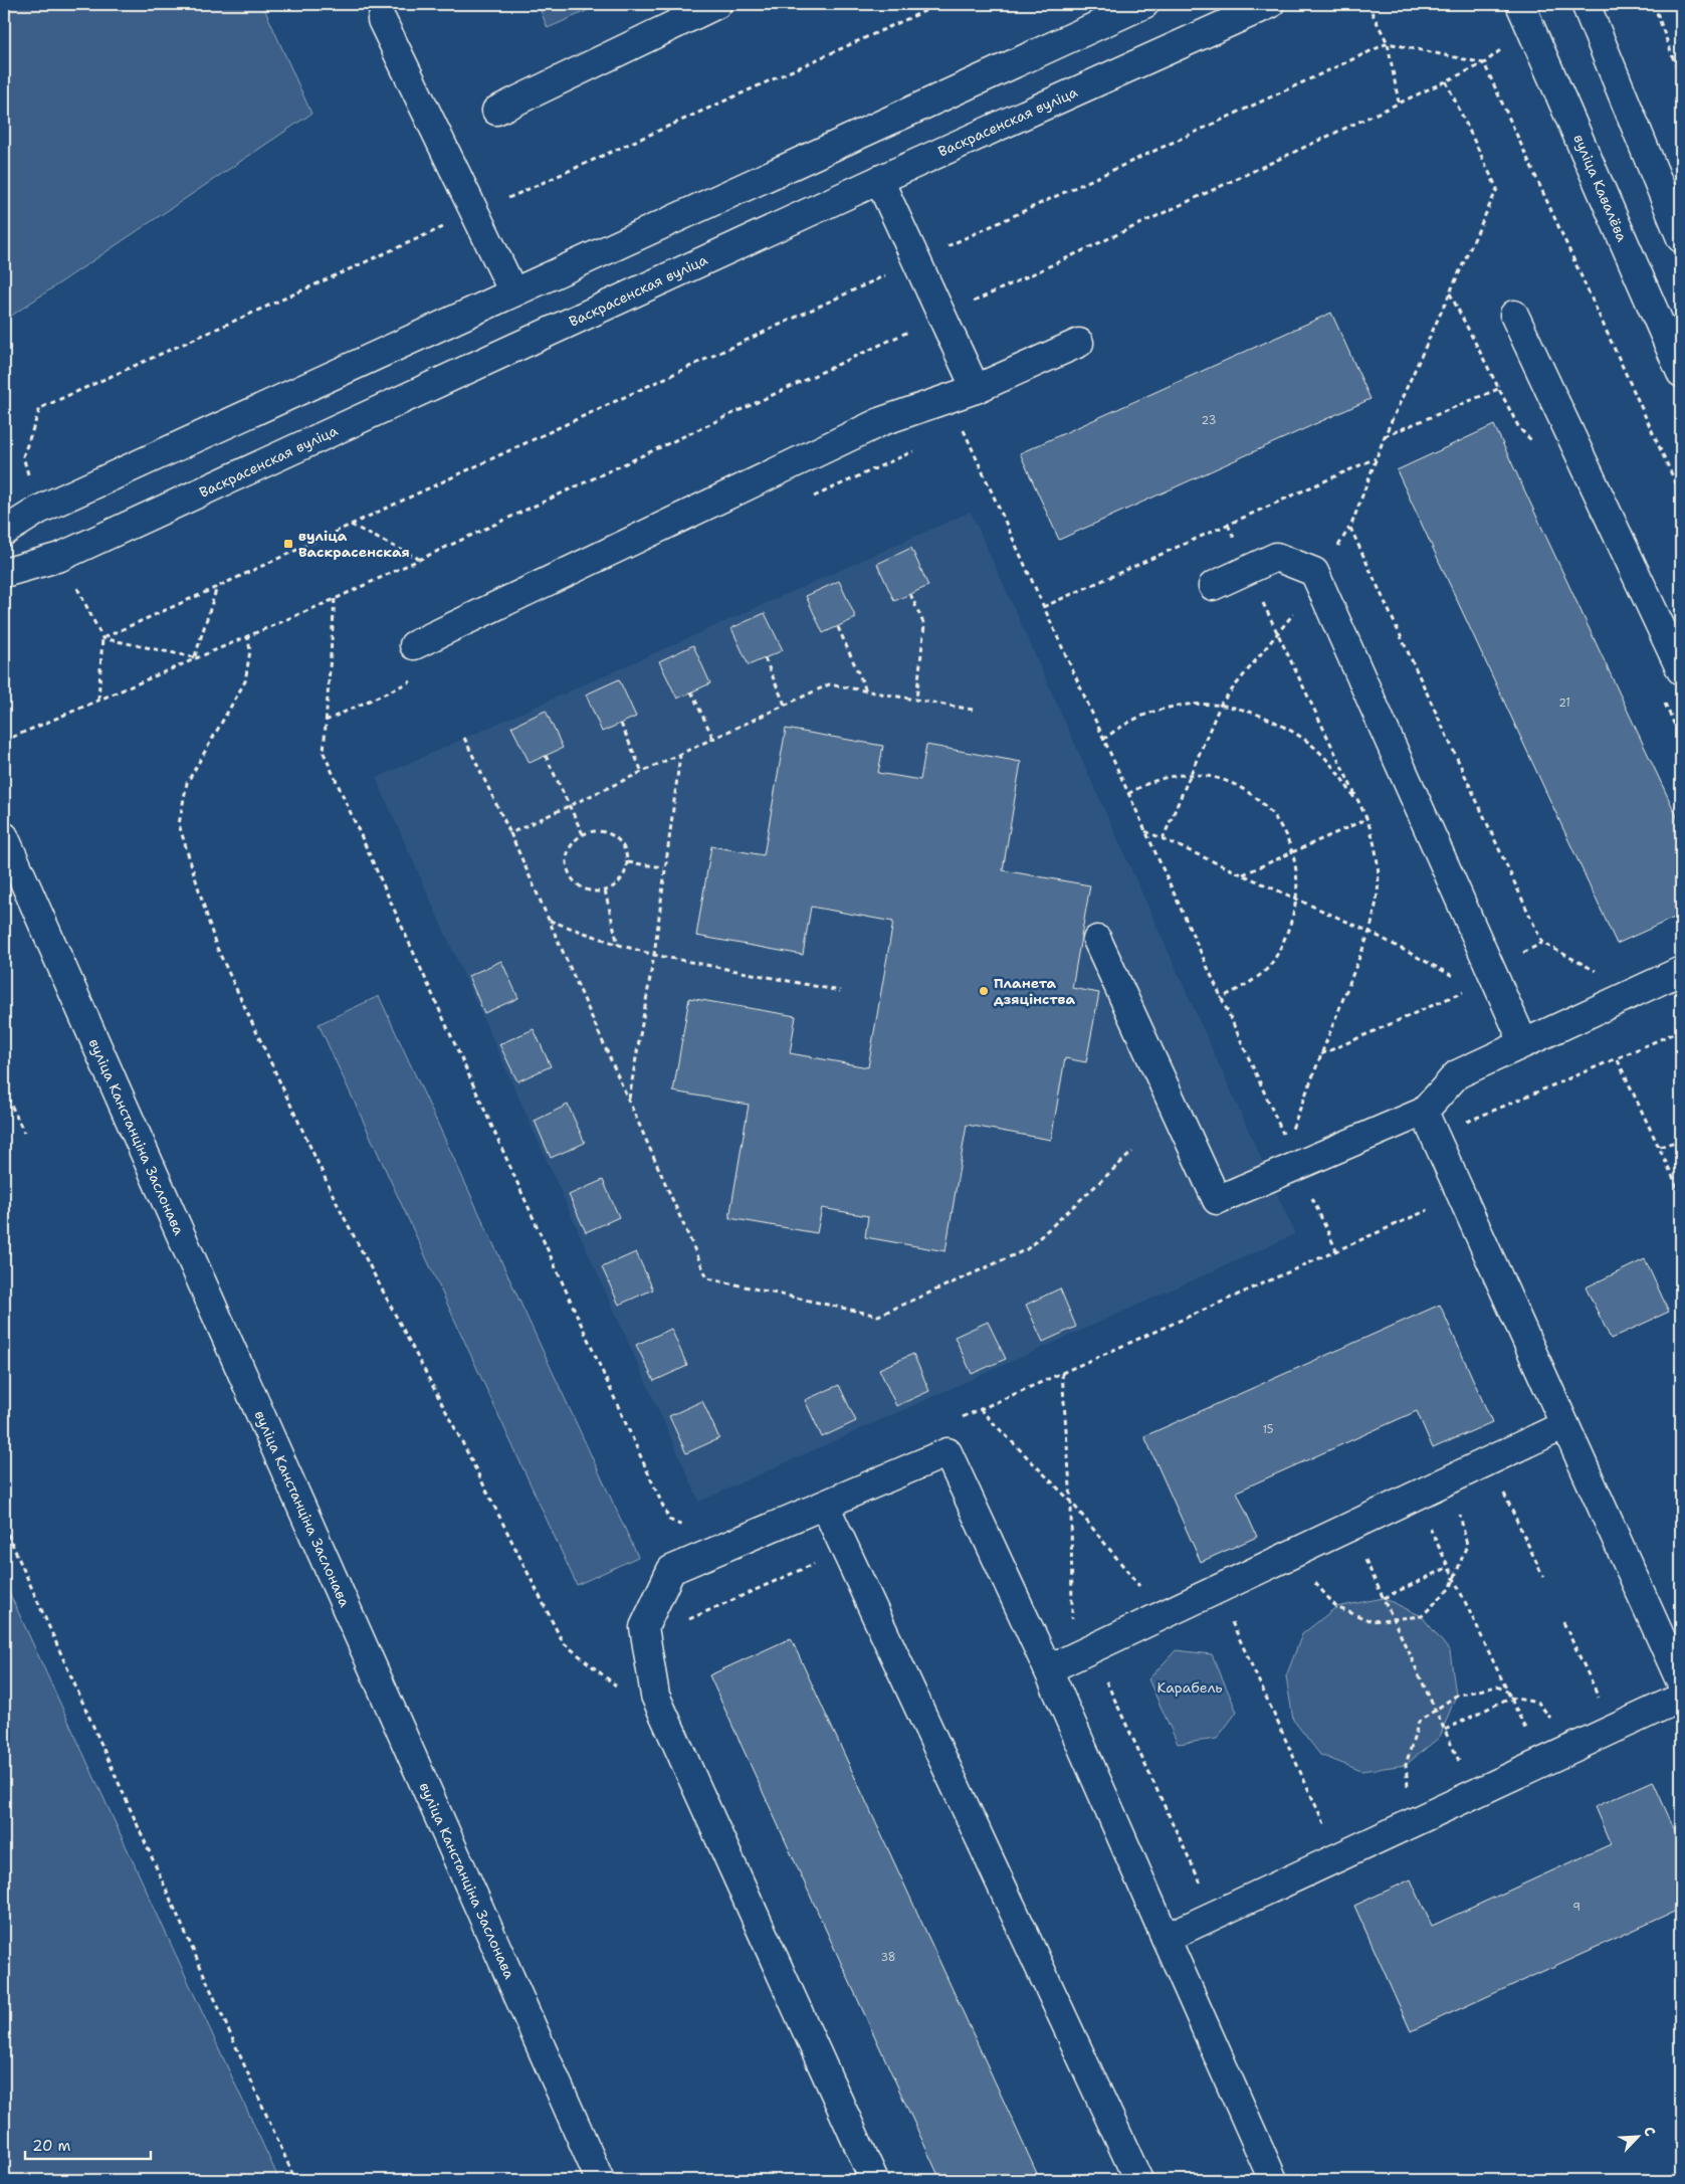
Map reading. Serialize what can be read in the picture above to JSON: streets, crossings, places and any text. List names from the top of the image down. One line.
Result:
{"streets":{"main road":["Васкрасенская вуліца","вуліца Кавалёва","вуліца Канстанціна Заслонава"]},"parks":["Карабель"],"places":{"transit":["вуліца Васкрасенская"],"other":["Планета дзяцінства"]},"house_numbers":["23","21","15","9","38"],"scale_bar":"20 m","north":"top right"}
